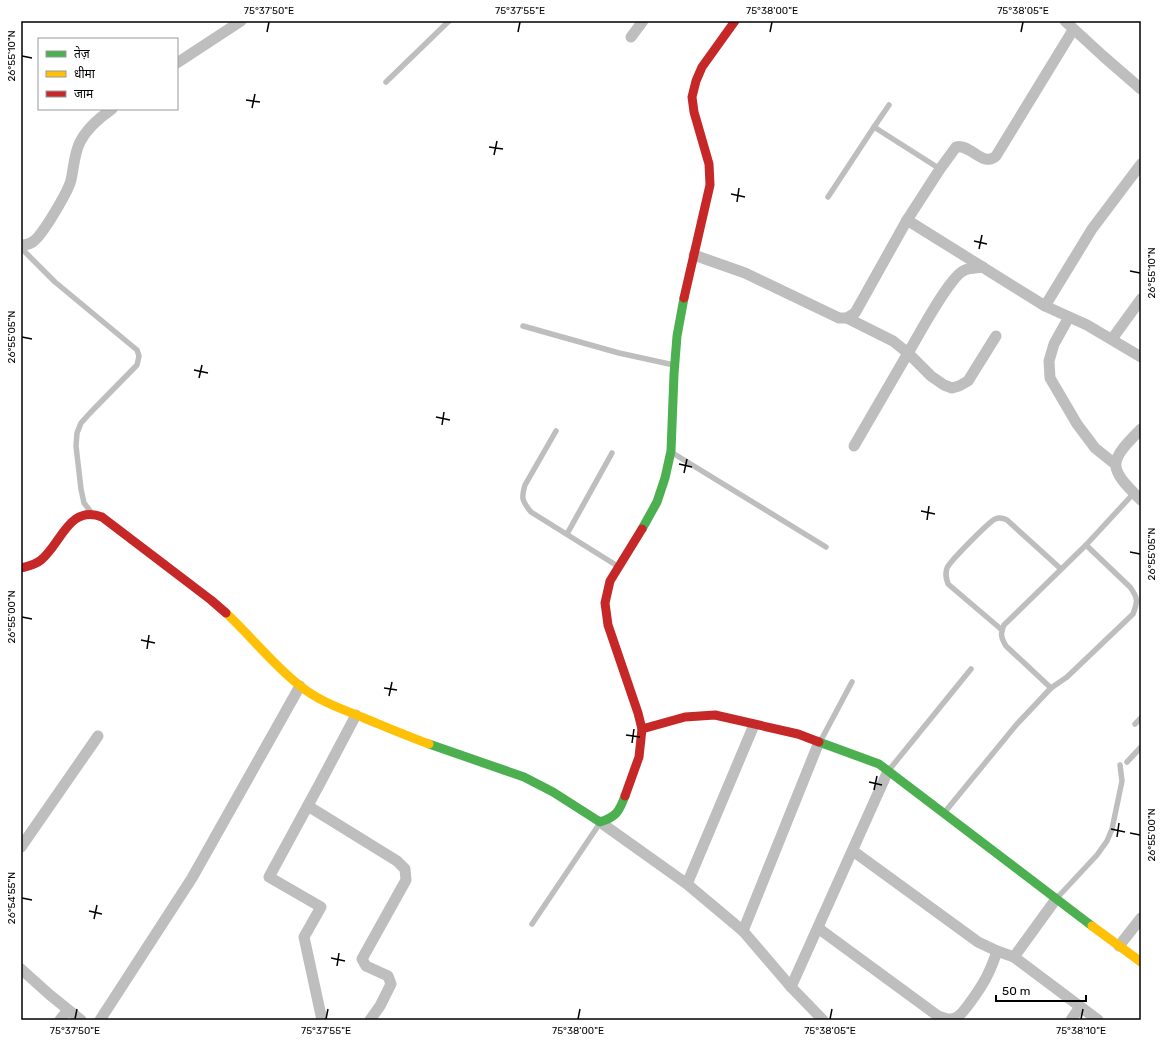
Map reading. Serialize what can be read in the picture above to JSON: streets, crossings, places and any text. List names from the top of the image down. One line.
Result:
{"legend":["तेज़","धीमा","जाम"],"scale_bar":"50 m","coordinates":["75°37'50\"E","75°37'55\"E","75°38'00\"E","75°38'05\"E","26°55'10\"N","26°55'05\"N","26°55'00\"N","26°54'55\"N","75°38'10\"E"]}
